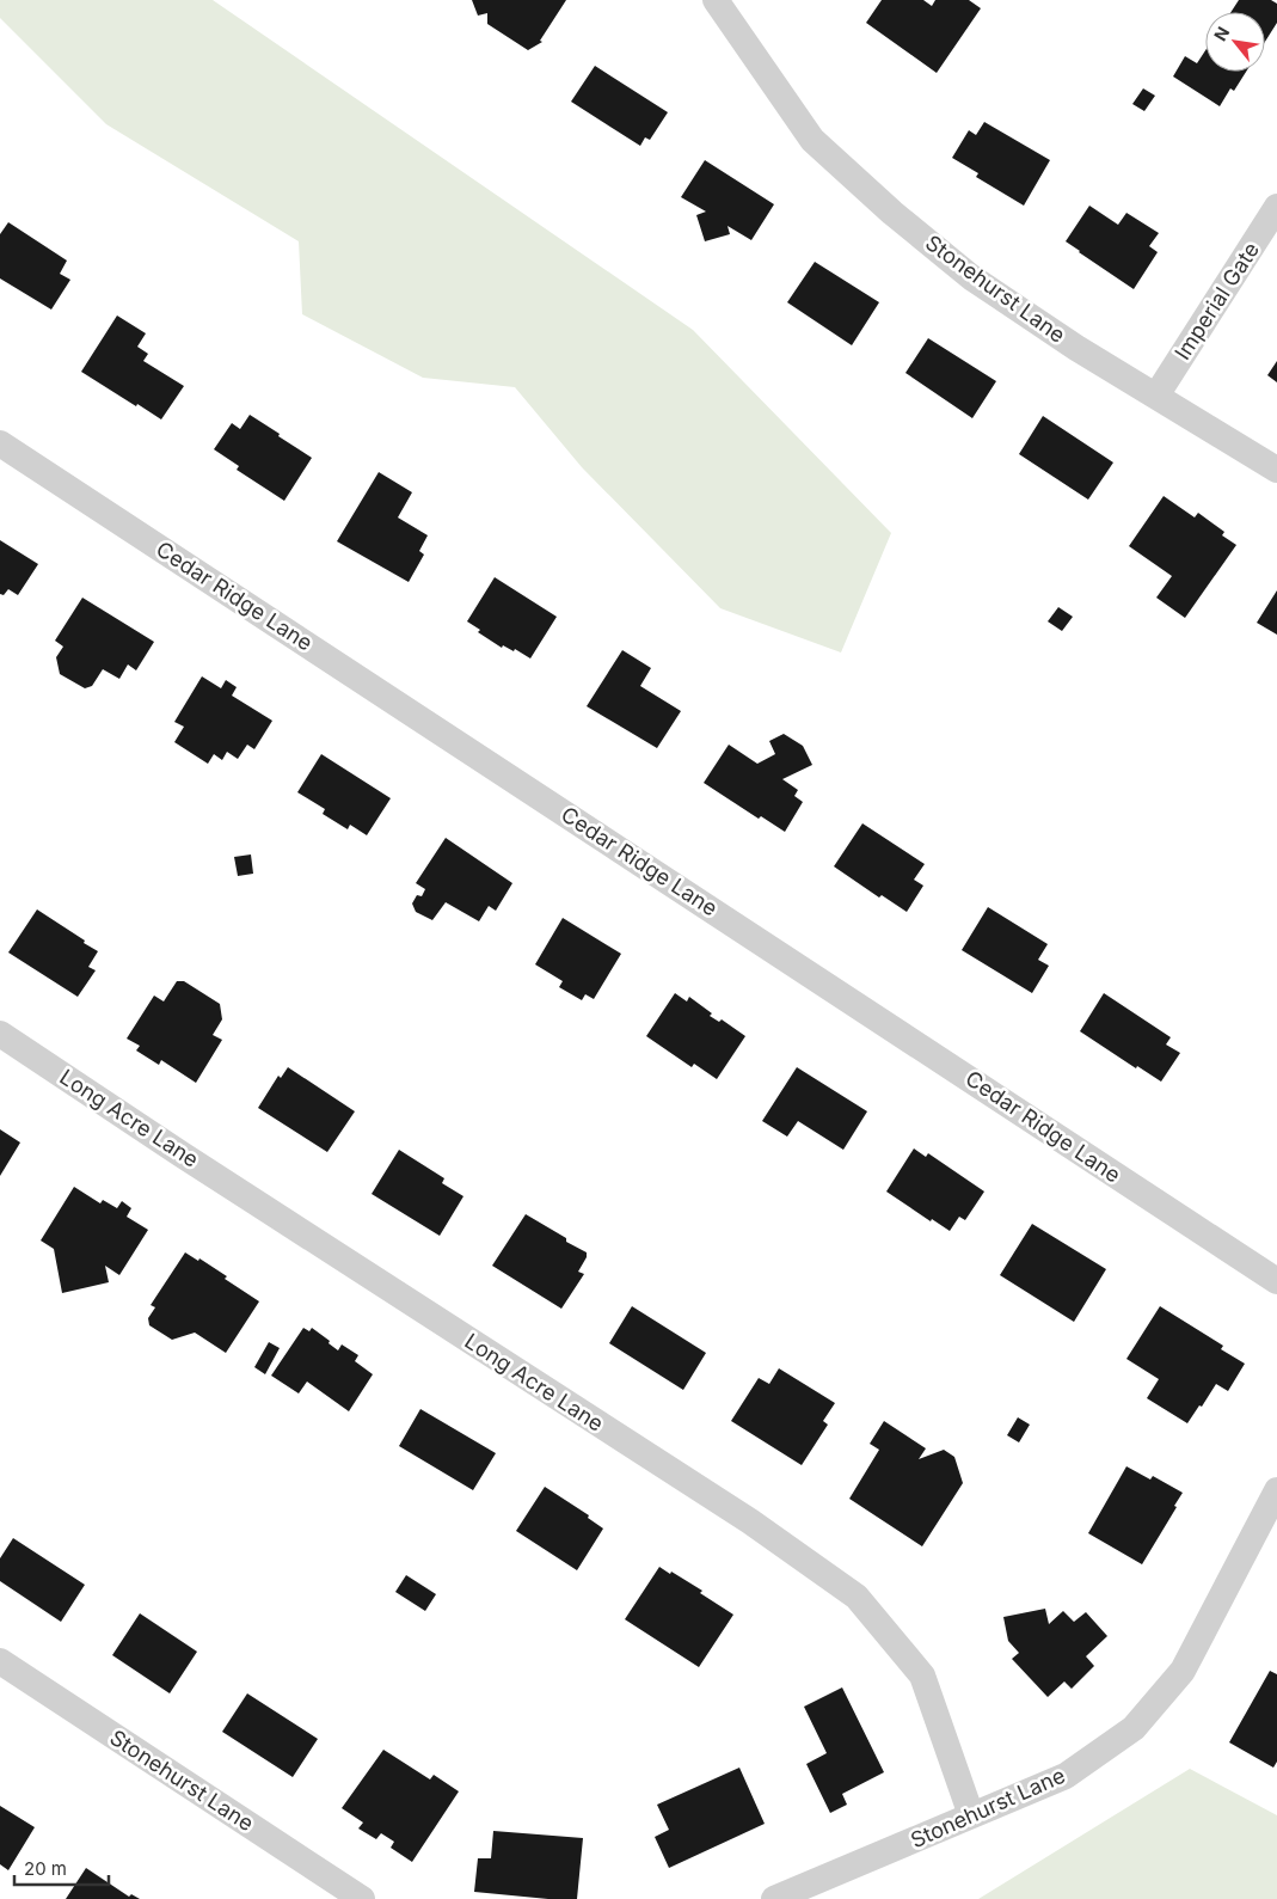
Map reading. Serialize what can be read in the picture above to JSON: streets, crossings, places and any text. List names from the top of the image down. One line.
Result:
{"streets":{"street":["Stonehurst Lane","Imperial Gate","Cedar Ridge Lane","Long Acre Lane"]},"crossings":[["Stonehurst Lane","Imperial Gate"],["Stonehurst Lane","Long Acre Lane"]],"scale_bar":"20 m","north":"top left"}
